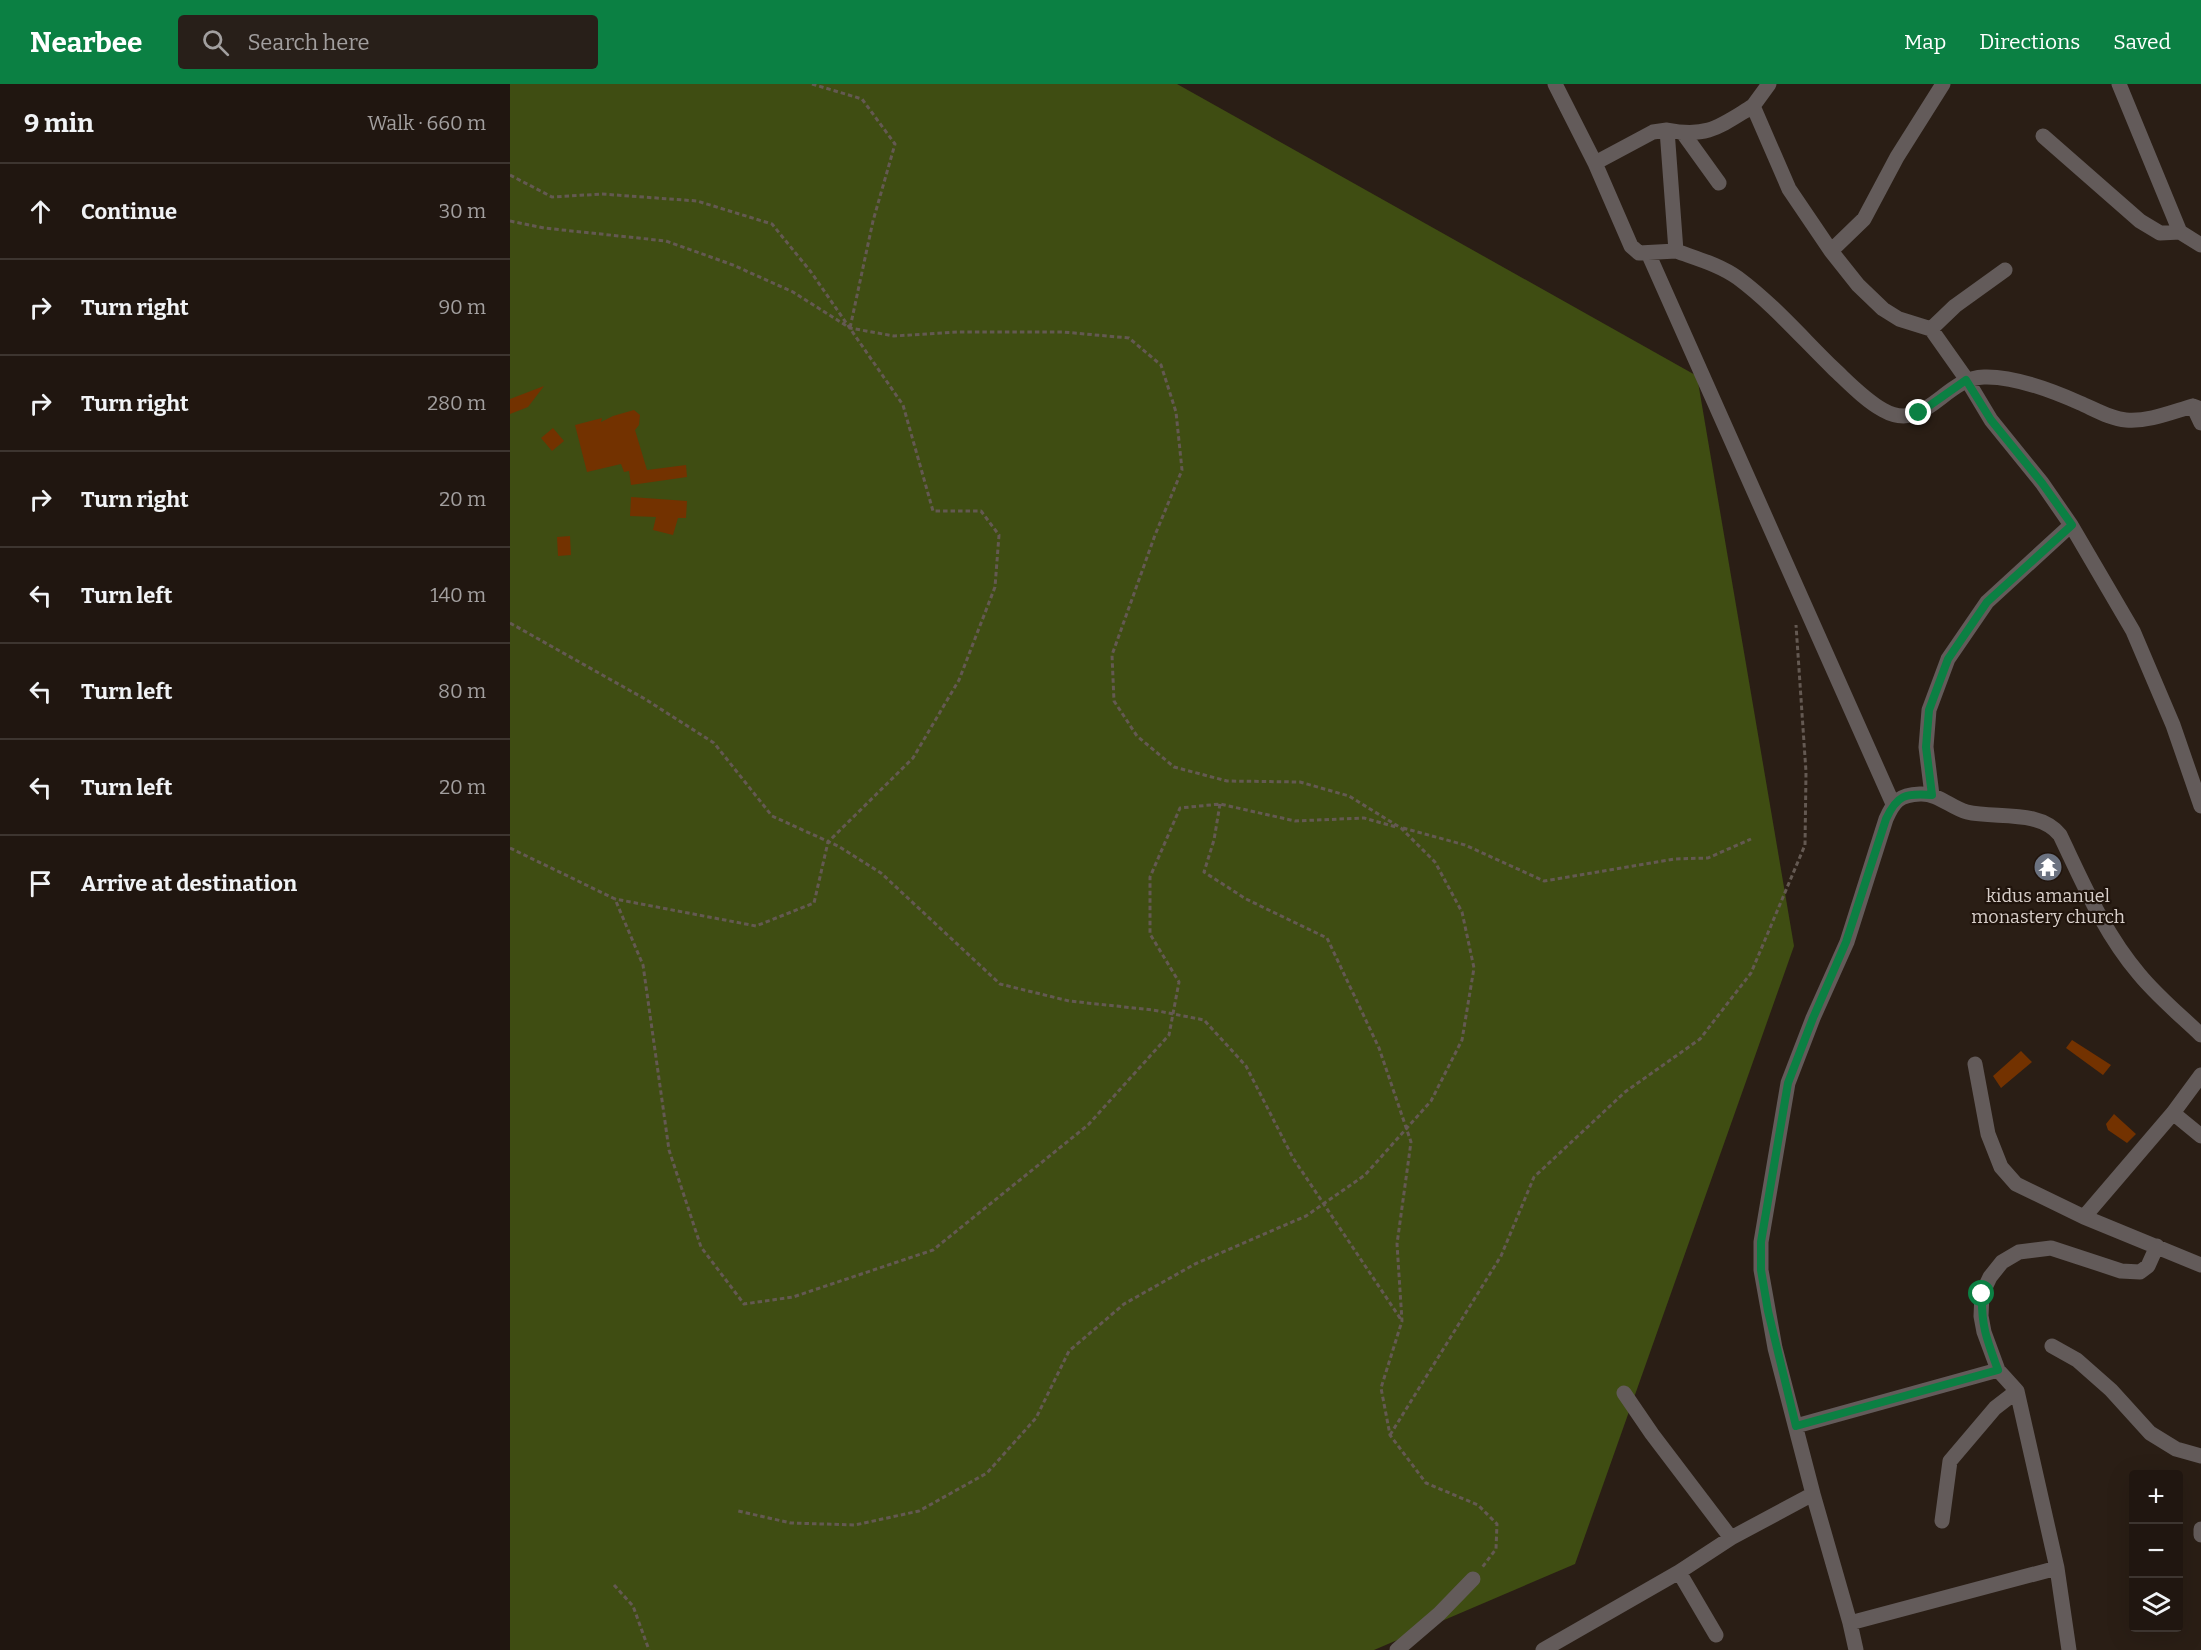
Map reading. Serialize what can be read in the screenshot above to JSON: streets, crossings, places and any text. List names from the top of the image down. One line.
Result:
{"places":{"temple":["kidus amanuel monastery church"]},"page":{"header":"Nearbee","search":"Search here","nav":["Map","Directions","Saved"],"heading":["9 min","Walk · 660 m"],"list":[["Continue","30 m"],["Turn right","90 m"],["Turn right","280 m"],["Turn right","20 m"],["Turn left","140 m"],["Turn left","80 m"],["Turn left","20 m"],"Arrive at destination"],"map_buttons":["+","−"]}}
